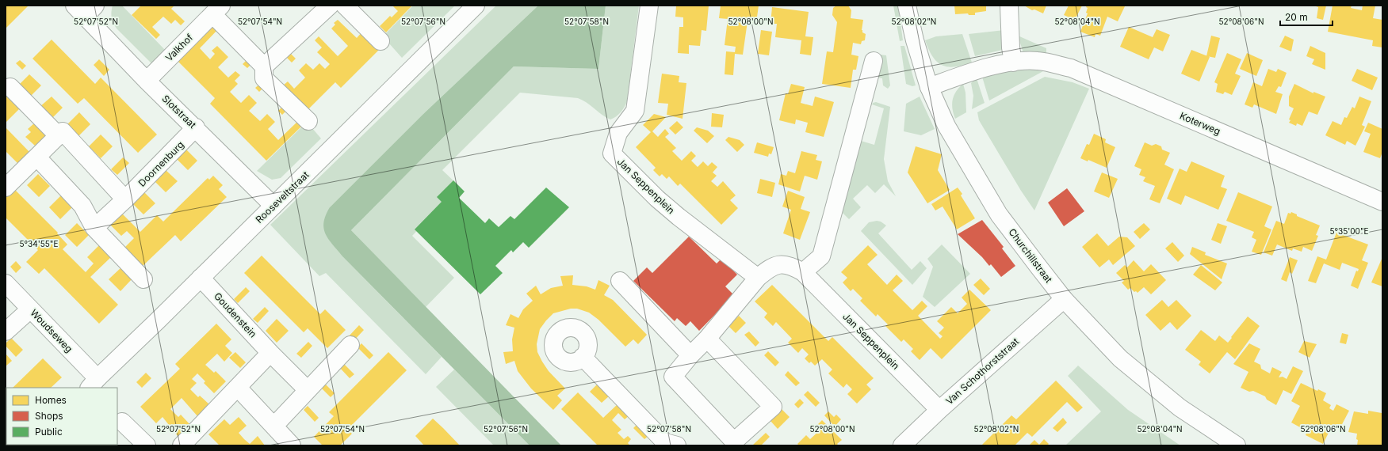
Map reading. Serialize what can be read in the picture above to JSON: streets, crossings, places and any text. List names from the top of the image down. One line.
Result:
{"streets":{"street":["Valkhof","Slotstraat","Koterweg","Doornenburg","Jan Seppenplein","Rooseveltstraat","Churchillstraat","Goudenstein","Woudseweg","Van Schothorststraat"]},"crossings":[["Valkhof","Slotstraat"],["Slotstraat","Doornenburg"],["Slotstraat","Rooseveltstraat"],["Koterweg","Churchillstraat"],["Jan Seppenplein","Van Schothorststraat"],["Rooseveltstraat","Goudenstein"],["Rooseveltstraat","Woudseweg"],["Churchillstraat","Van Schothorststraat"]],"legend":["Homes","Shops","Public"],"scale_bar":"20 m","coordinates":["52°07'52\"N","52°07'54\"N","52°07'56\"N","52°07'58\"N","52°08'00\"N","52°08'02\"N","52°08'04\"N","52°08'06\"N","5°35'00\"E","5°34'55\"E"]}
